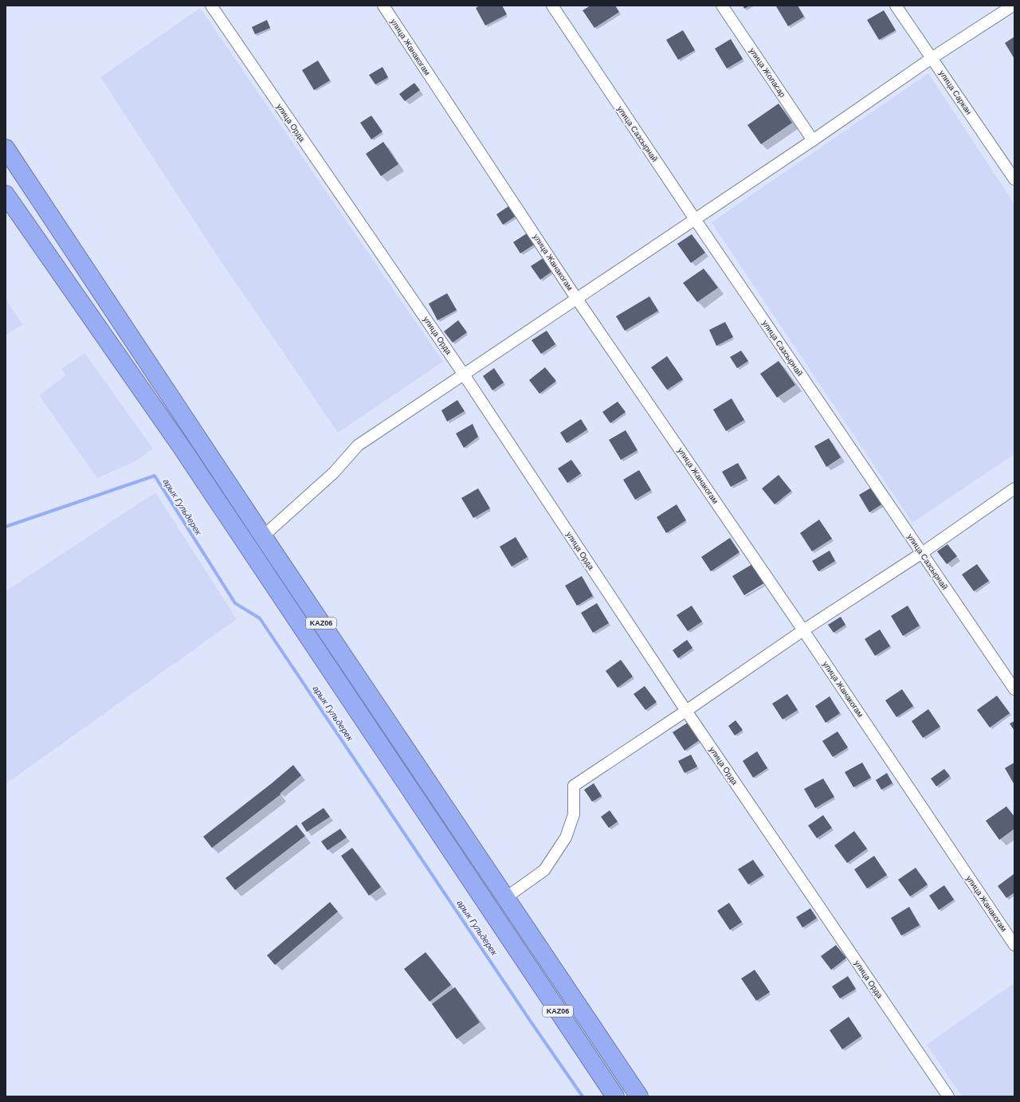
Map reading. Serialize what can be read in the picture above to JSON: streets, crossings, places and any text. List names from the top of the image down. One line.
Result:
{"streets":{"highway":["KАZ06"],"street":["улица Жанакогам","улица Жоласар","улица Саркан","улица Орда","улица Сазсырнай"]},"water":["арык Гульдерек"]}
